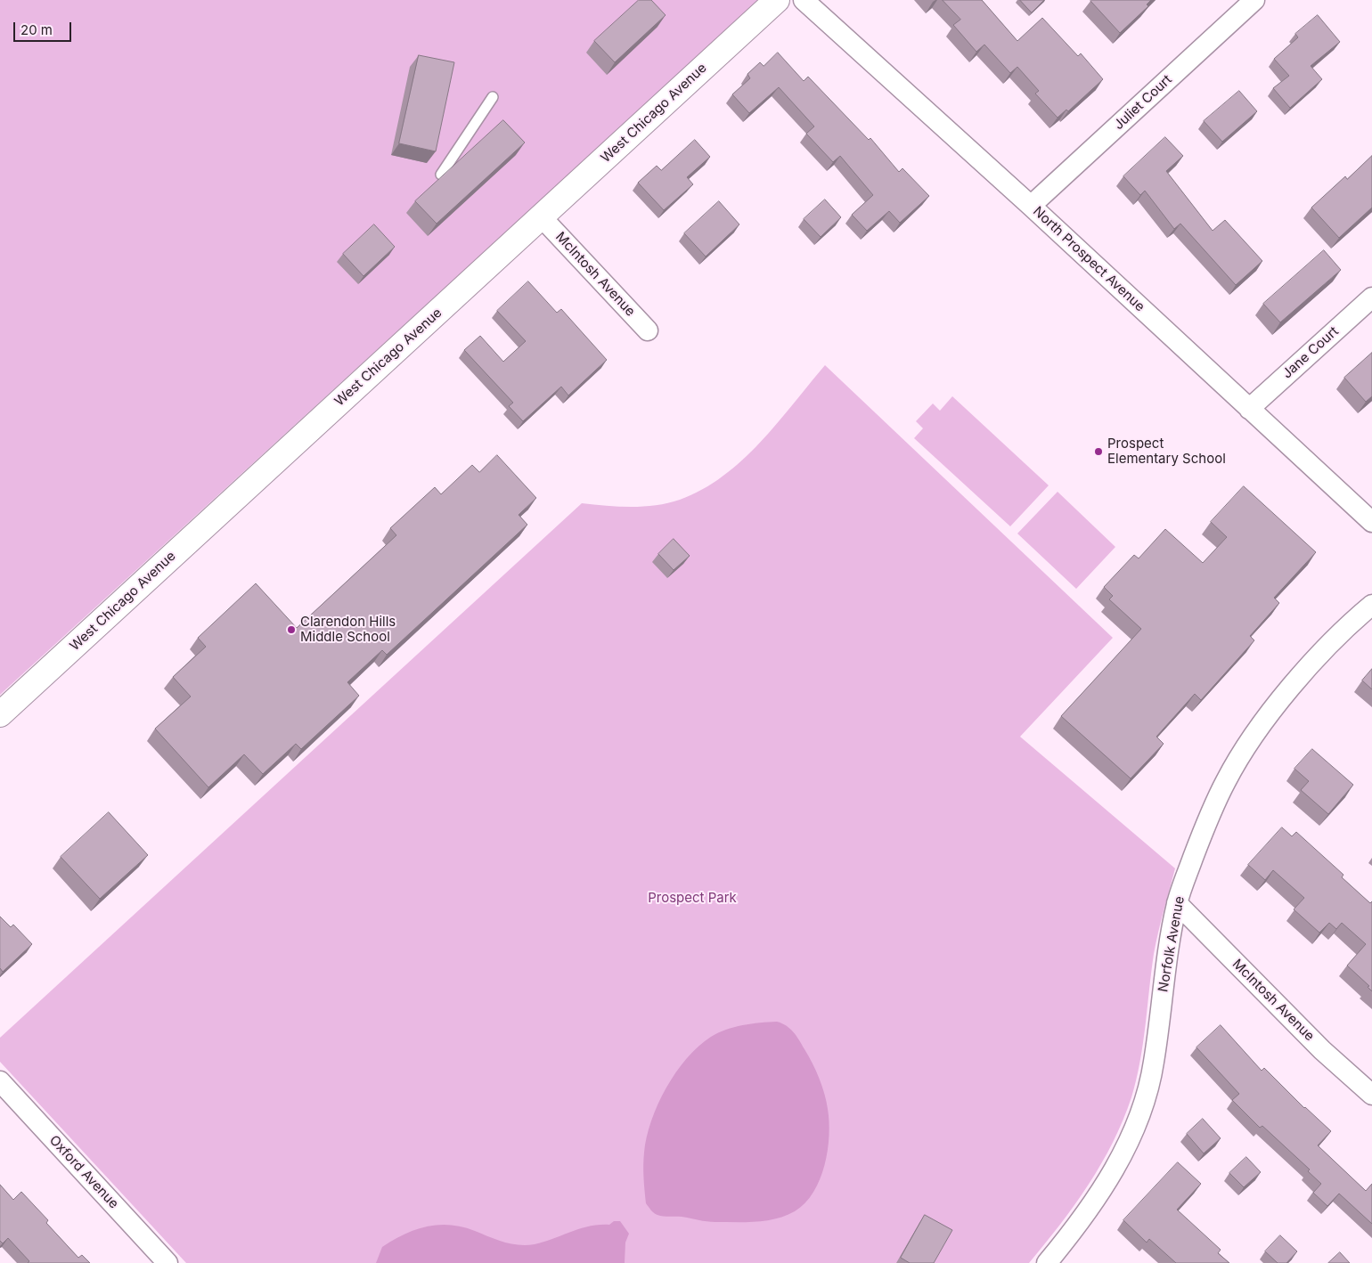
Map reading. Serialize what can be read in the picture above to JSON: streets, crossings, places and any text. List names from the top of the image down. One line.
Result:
{"streets":{"main road":["West Chicago Avenue"],"street":["Juliet Court","North Prospect Avenue","McIntosh Avenue","Jane Court","Norfolk Avenue","Oxford Avenue"]},"crossings":[["Juliet Court","North Prospect Avenue"],["West Chicago Avenue","McIntosh Avenue"],["North Prospect Avenue","Jane Court"],["McIntosh Avenue","Norfolk Avenue"]],"parks":["Prospect Park"],"places":["Prospect Elementary School","Clarendon Hills Middle School"],"scale_bar":"20 m"}
